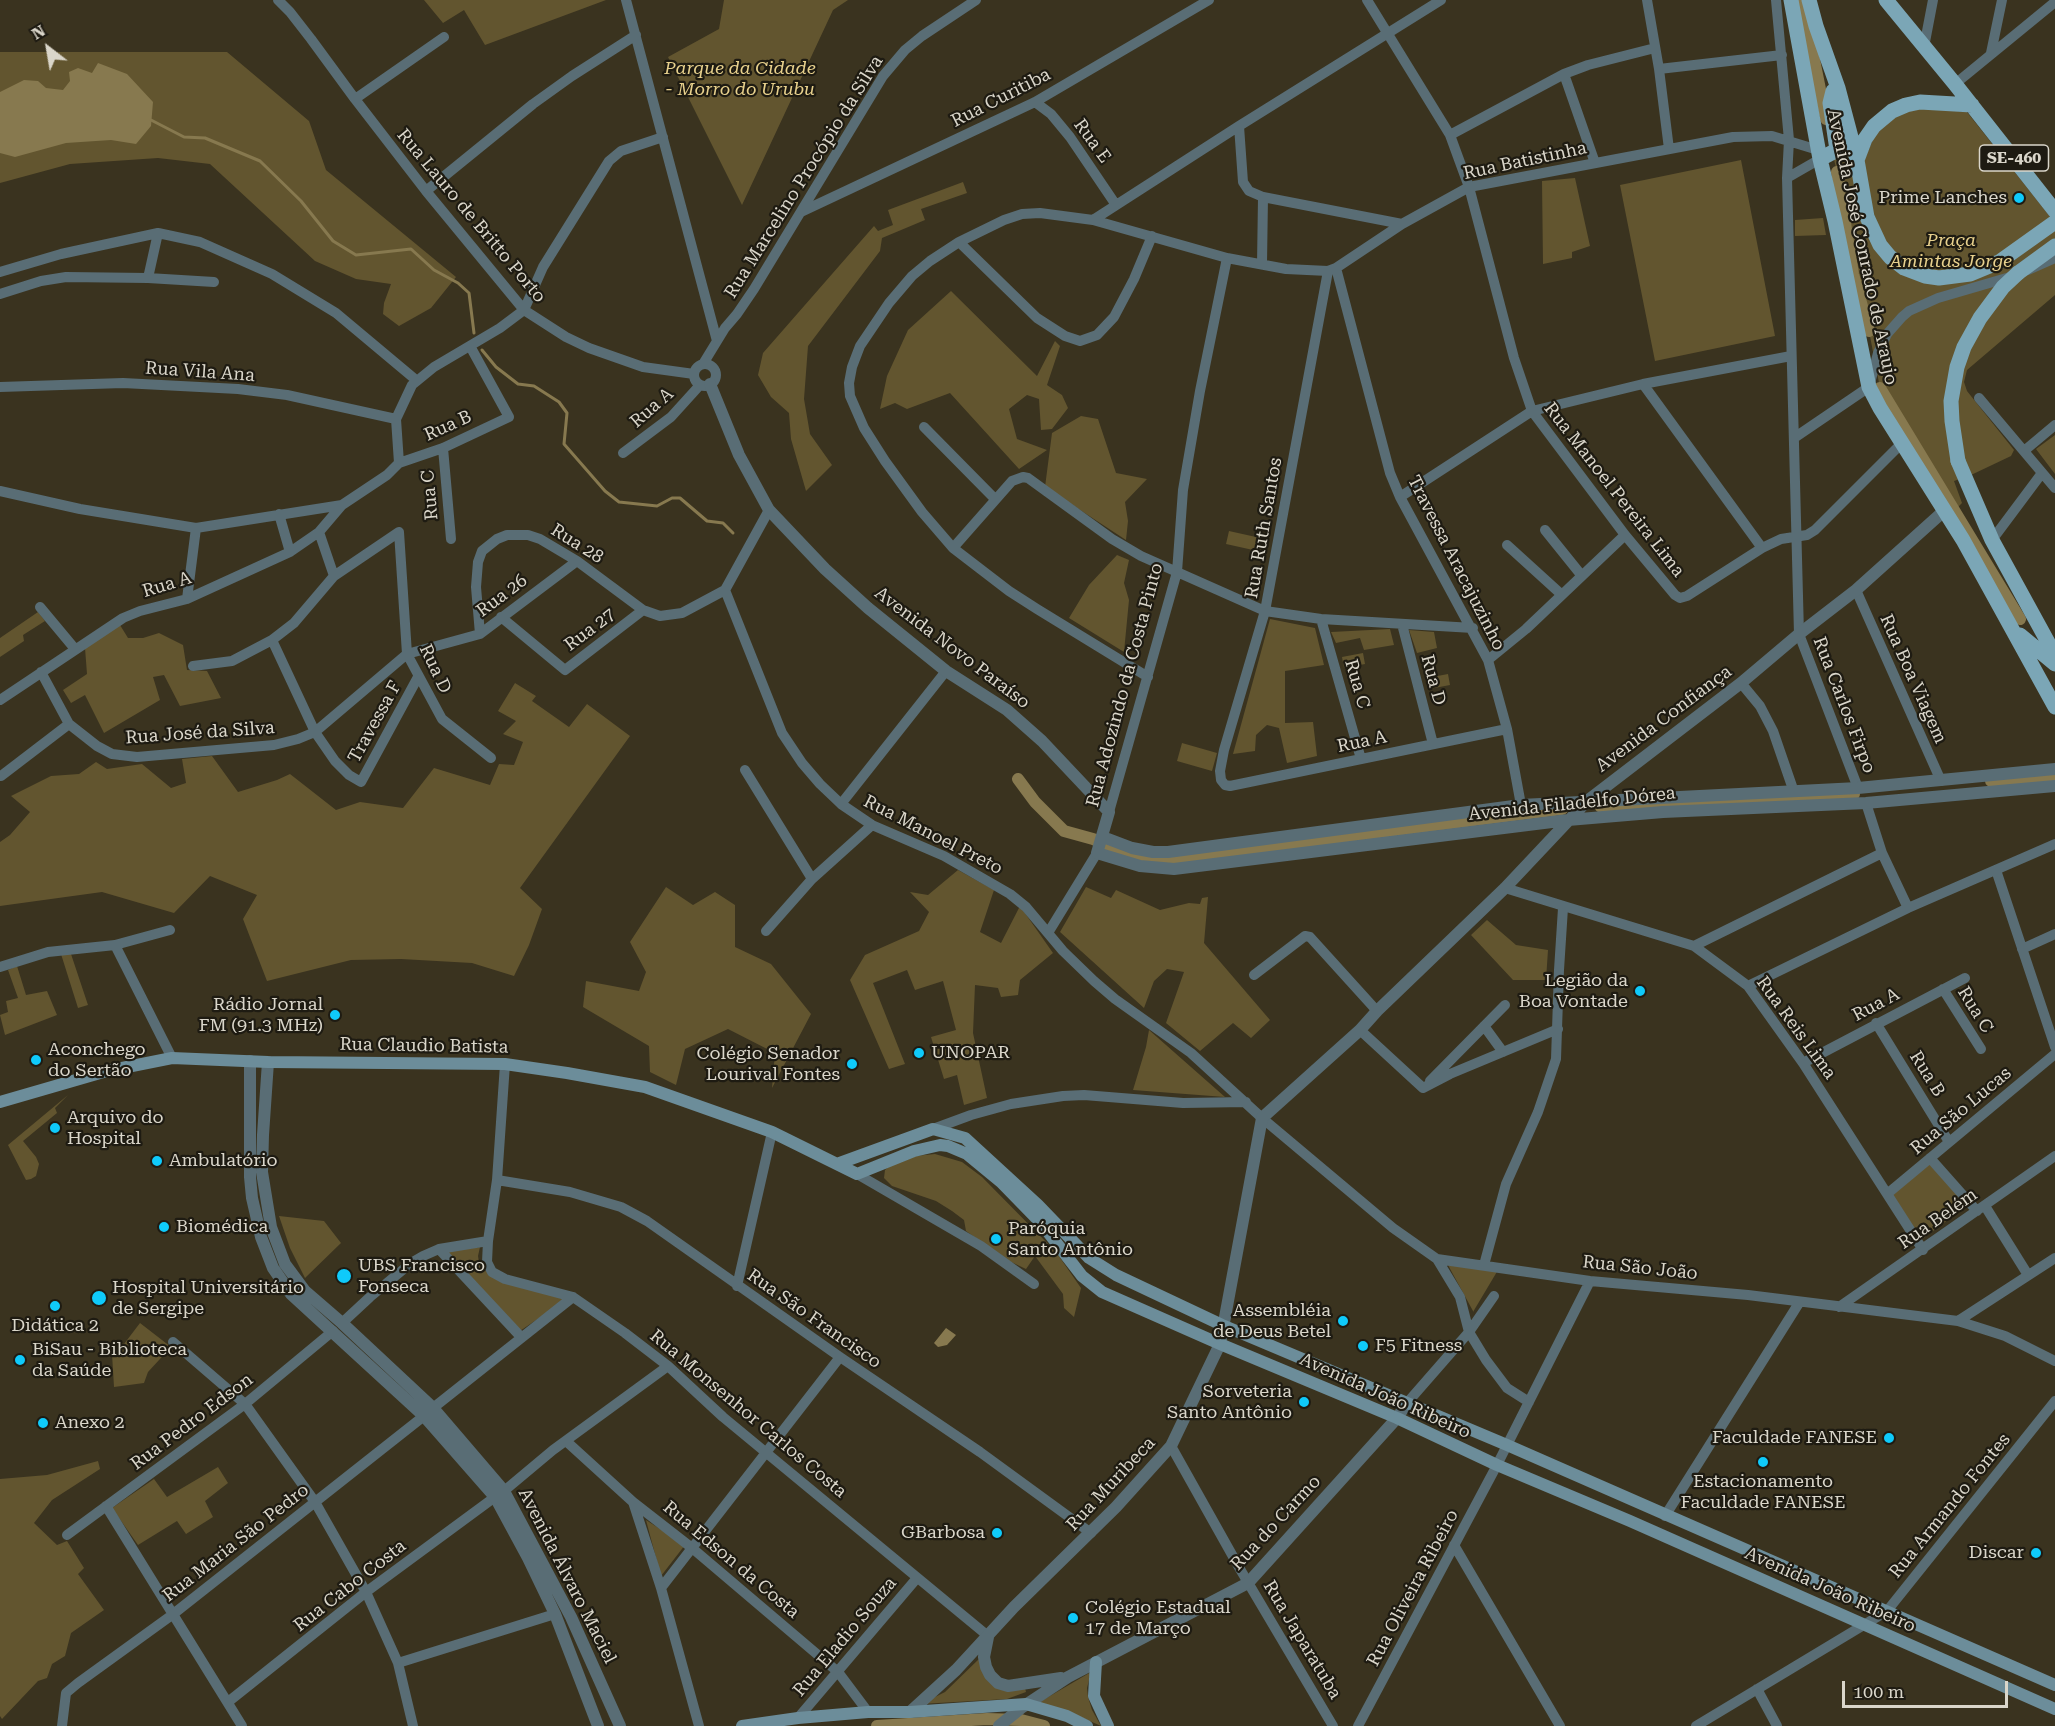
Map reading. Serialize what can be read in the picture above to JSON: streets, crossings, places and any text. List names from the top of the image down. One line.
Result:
{"streets":{"main road":["SE-460","Avenida José Conrado de Araujo","Rua Claudio Batista","Avenida João Ribeiro"],"street":["Rua Curitiba","Rua E","Rua Batistinha","Rua Marcelino Procópio da Silva","Rua Lauro de Britto Porto","Rua Vila Ana","Rua A","Rua B","Rua Manoel Pereira Lima","Rua C","Rua Ruth Santos","Rua 28","Travessa Aracajuzinho","Rua 26","Rua 27","Avenida Novo Paraíso","Rua D","Rua Boa Viagem","Rua Adozindo da Costa Pinto","Rua Carlos Firpo","Avenida Confiança","Travessa F","Rua José da Silva","Avenida Filadelfo Dórea","Rua Manoel Preto","Rua Reis Lima","Rua São Lucas","Rua Belém","Rua São João","Rua São Francisco","Rua Monsenhor Carlos Costa","Rua Pedro Edson","Rua Muribeca","Rua Armando Fontes","Rua do Carmo","Rua Maria São Pedro","Rua Edson da Costa","Avenida Álvaro Maciel","Rua Cabo Costa","Rua Oliveira Ribeiro","Rua Eladio Souza","Rua Japaratuba"]},"crossings":[["Rua Curitiba","Rua E"],["Rua Curitiba","Rua Marcelino Procópio da Silva"],["Rua Batistinha","Avenida José Conrado de Araujo"],["Rua Batistinha","Rua Manoel Pereira Lima"],["Rua Batistinha","Rua Ruth Santos"],["Rua Batistinha","Travessa Aracajuzinho"],["Rua Batistinha","Rua Carlos Firpo"],["Rua Marcelino Procópio da Silva","Rua Lauro de Britto Porto"],["Rua Marcelino Procópio da Silva","Rua A"],["Rua Marcelino Procópio da Silva","Avenida Novo Paraíso"],["Rua Lauro de Britto Porto","Rua A"],["Rua Lauro de Britto Porto","Avenida Novo Paraíso"],["Avenida José Conrado de Araujo","Avenida Confiança"],["Rua A","Rua B"],["Rua A","Rua C"],["Rua A","Rua Ruth Santos"],["Rua A","Travessa Aracajuzinho"],["Rua A","Avenida Novo Paraíso"],["Rua A","Rua D"],["Rua A","Rua José da Silva"],["Rua A","Rua Reis Lima"],["Rua B","Rua C"],["Rua B","Rua São Lucas"],["Rua Ruth Santos","Travessa Aracajuzinho"],["Rua 28","Rua 26"],["Rua 28","Rua 27"],["Rua 28","Rua Manoel Preto"],["Travessa Aracajuzinho","Avenida Filadelfo Dórea"],["Rua 26","Rua 27"],["Rua 26","Rua D"],["Rua 26","Rua José da Silva"],["Avenida Novo Paraíso","Rua Adozindo da Costa Pinto"],["Rua D","Travessa F"],["Rua D","Rua José da Silva"],["Rua Boa Viagem","Avenida Confiança"],["Rua Boa Viagem","Avenida Filadelfo Dórea"],["Rua Adozindo da Costa Pinto","Avenida Filadelfo Dórea"],["Rua Carlos Firpo","Avenida Confiança"],["Rua Carlos Firpo","Avenida Filadelfo Dórea"],["Avenida Confiança","Avenida Filadelfo Dórea"],["Avenida Confiança","Rua Manoel Preto"],["Avenida Confiança","Rua Reis Lima"],["Avenida Confiança","Rua São João"],["Avenida Confiança","Rua Muribeca"],["Travessa F","Rua José da Silva"],["Rua Manoel Preto","Rua São João"],["Rua Manoel Preto","Rua Muribeca"],["Rua Reis Lima","Rua São Lucas"],["Rua Reis Lima","Rua Belém"],["Rua Claudio Batista","Rua Monsenhor Carlos Costa"],["Rua Claudio Batista","Avenida Álvaro Maciel"],["Rua Belém","Rua São João"],["Rua São João","Rua Muribeca"],["Rua São Francisco","Rua Monsenhor Carlos Costa"],["Rua São Francisco","Rua Muribeca"],["Avenida João Ribeiro","Rua Muribeca"],["Avenida João Ribeiro","Rua Armando Fontes"],["Avenida João Ribeiro","Rua do Carmo"],["Avenida João Ribeiro","Rua Oliveira Ribeiro"],["Rua Monsenhor Carlos Costa","Rua Pedro Edson"],["Rua Monsenhor Carlos Costa","Rua Muribeca"],["Rua Monsenhor Carlos Costa","Rua Maria São Pedro"],["Rua Monsenhor Carlos Costa","Rua Cabo Costa"],["Rua Monsenhor Carlos Costa","Rua Eladio Souza"],["Rua Pedro Edson","Avenida Álvaro Maciel"],["Rua Muribeca","Rua Japaratuba"],["Rua do Carmo","Rua Japaratuba"],["Rua Maria São Pedro","Avenida Álvaro Maciel"],["Rua Edson da Costa","Rua Cabo Costa"],["Rua Edson da Costa","Rua Eladio Souza"],["Avenida Álvaro Maciel","Rua Cabo Costa"]],"parks":["Parque da Cidade - Morro do Urubu","Praça Amintas Jorge"],"places":["Prime Lanches","Legião da Boa Vontade","Rádio Jornal FM (91.3 MHz)","UNOPAR","Aconchego do Sertão","Colégio Senador Lourival Fontes","Arquivo do Hospital","Ambulatório","Biomédica","Paróquia Santo Antônio","UBS Francisco Fonseca","Hospital Universitário de Sergipe","Didática 2","Assembléia de Deus Betel","F5 Fitness","BiSau - Biblioteca da Saúde","Sorveteria Santo Antônio","Anexo 2","Faculdade FANESE","Estacionamento Faculdade FANESE","GBarbosa","Discar","Colégio Estadual 17 de Março"],"scale_bar":"100 m","north":"top left"}
